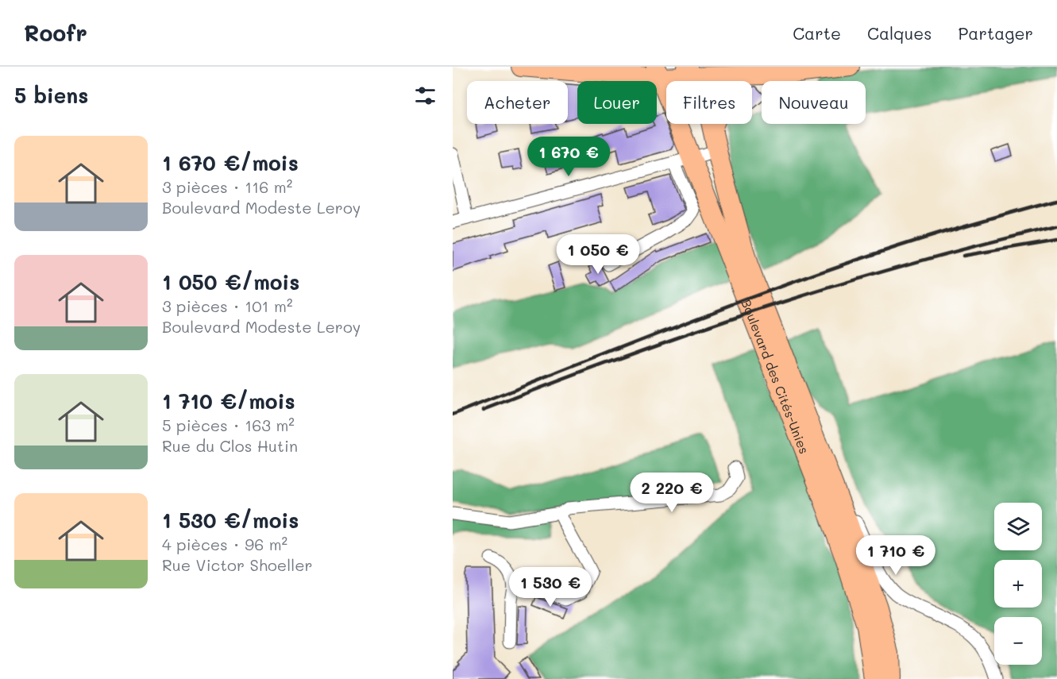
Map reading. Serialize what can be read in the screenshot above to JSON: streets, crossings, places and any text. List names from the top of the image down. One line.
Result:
{"streets":{"main road":["Boulevard des Cités-Unies"]},"page":{"header":"Roofr","nav":["Carte","Calques","Partager"],"heading":"5 biens","chip":["Acheter","Louer","Filtres","Nouveau"],"list":[{"name":"1 670 €/mois","note":"3 pièces · 116 m² · Boulevard Modeste Leroy"},{"name":"1 050 €/mois","note":"3 pièces · 101 m² · Boulevard Modeste Leroy"},{"name":"1 710 €/mois","note":"5 pièces · 163 m² · Rue du Clos Hutin"},{"name":"1 530 €/mois","note":"4 pièces · 96 m² · Rue Victor Shoeller"}],"price":["1 670 €","1 050 €","2 220 €","1 710 €","1 530 €"],"map_buttons":["+","−"]}}
